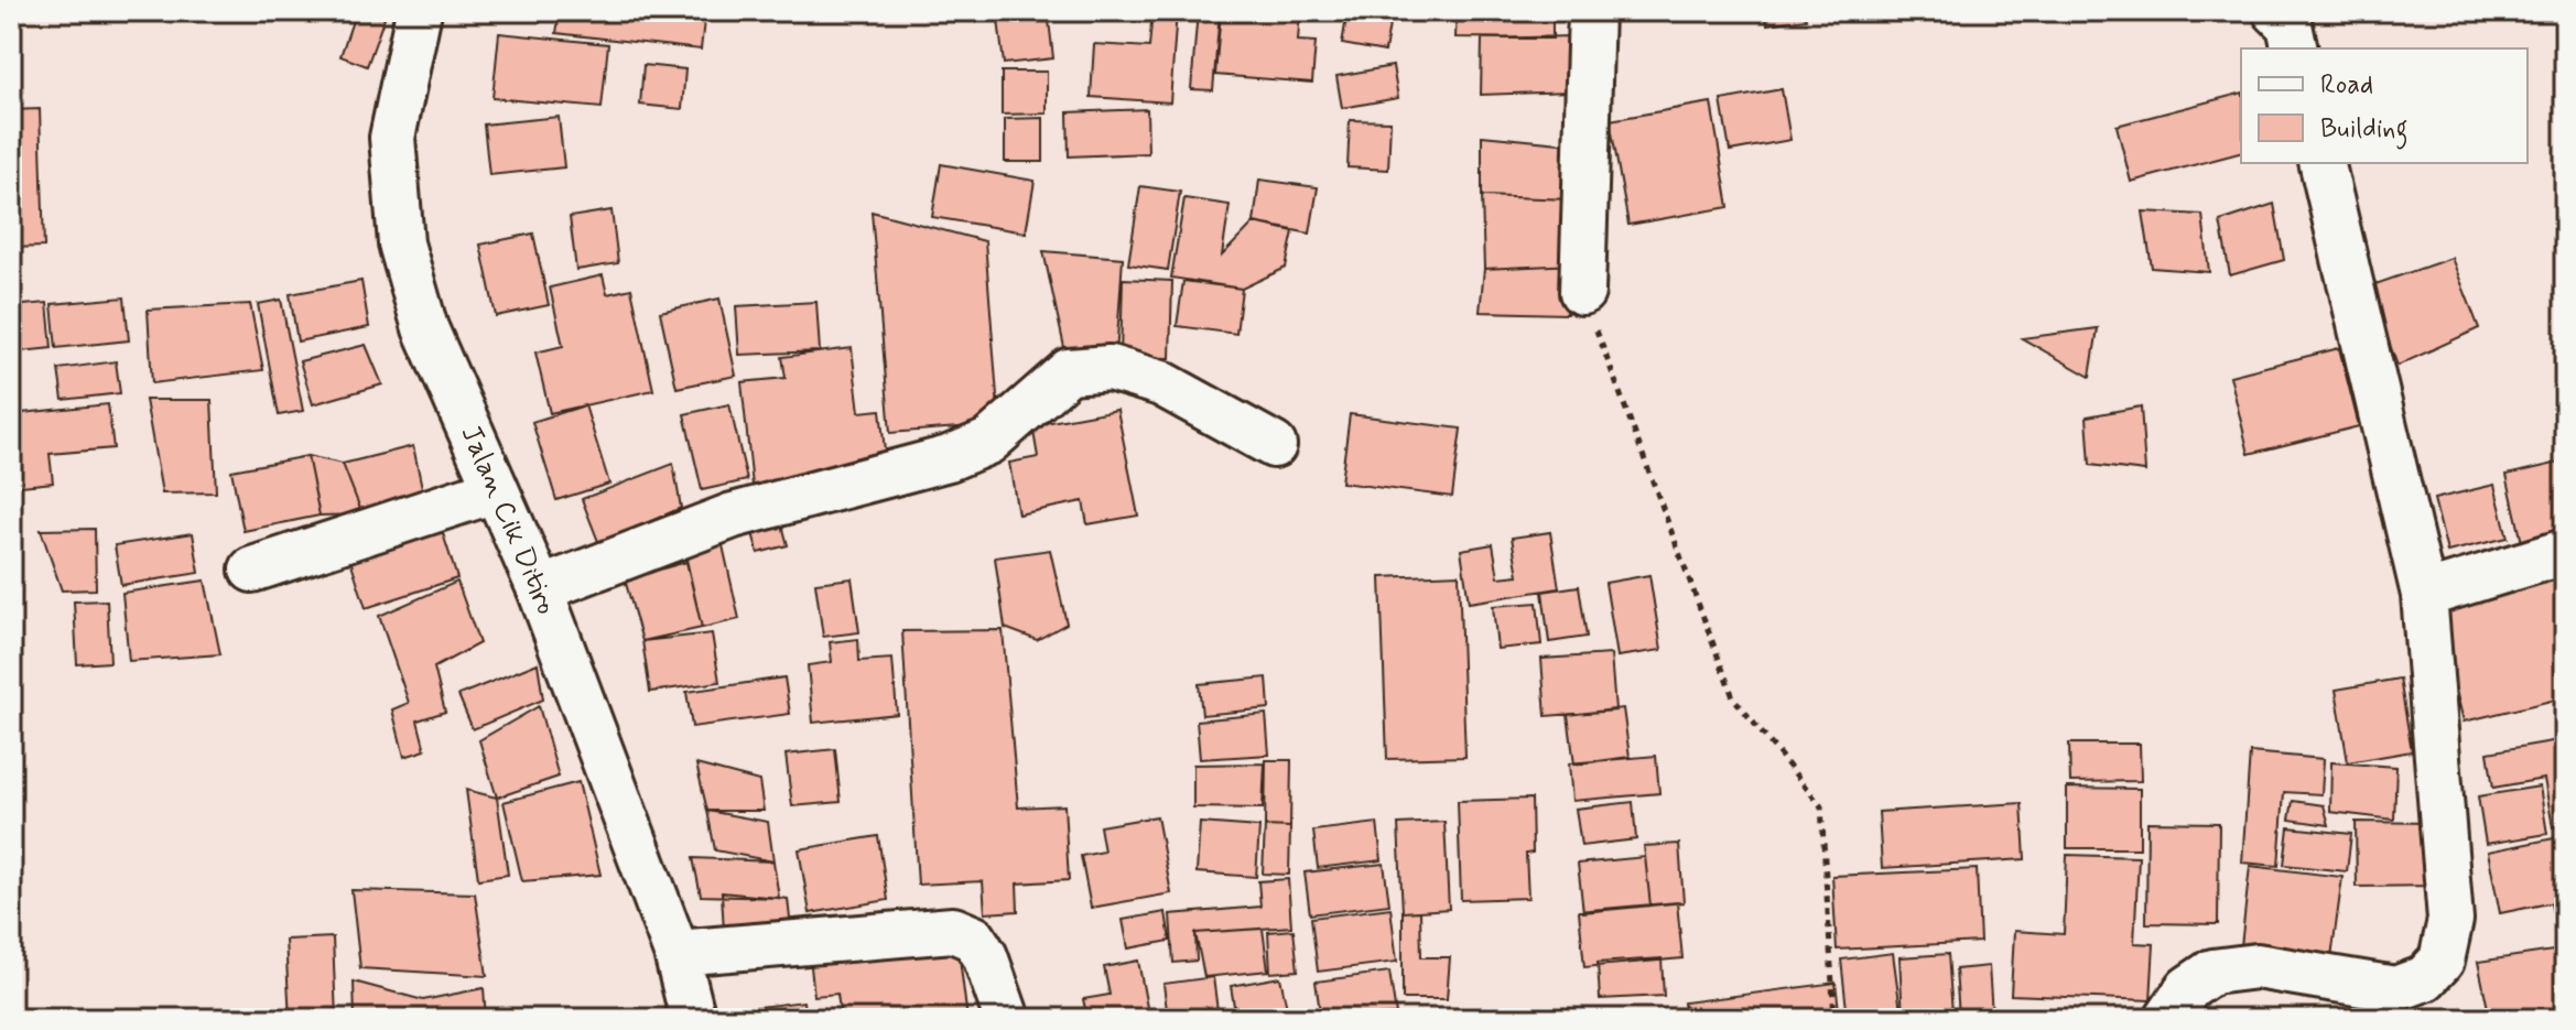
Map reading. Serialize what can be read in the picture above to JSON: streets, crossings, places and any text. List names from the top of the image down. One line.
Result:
{"streets":{"street":["Jalan Cik Ditiro"]},"legend":["Road","Building"]}
